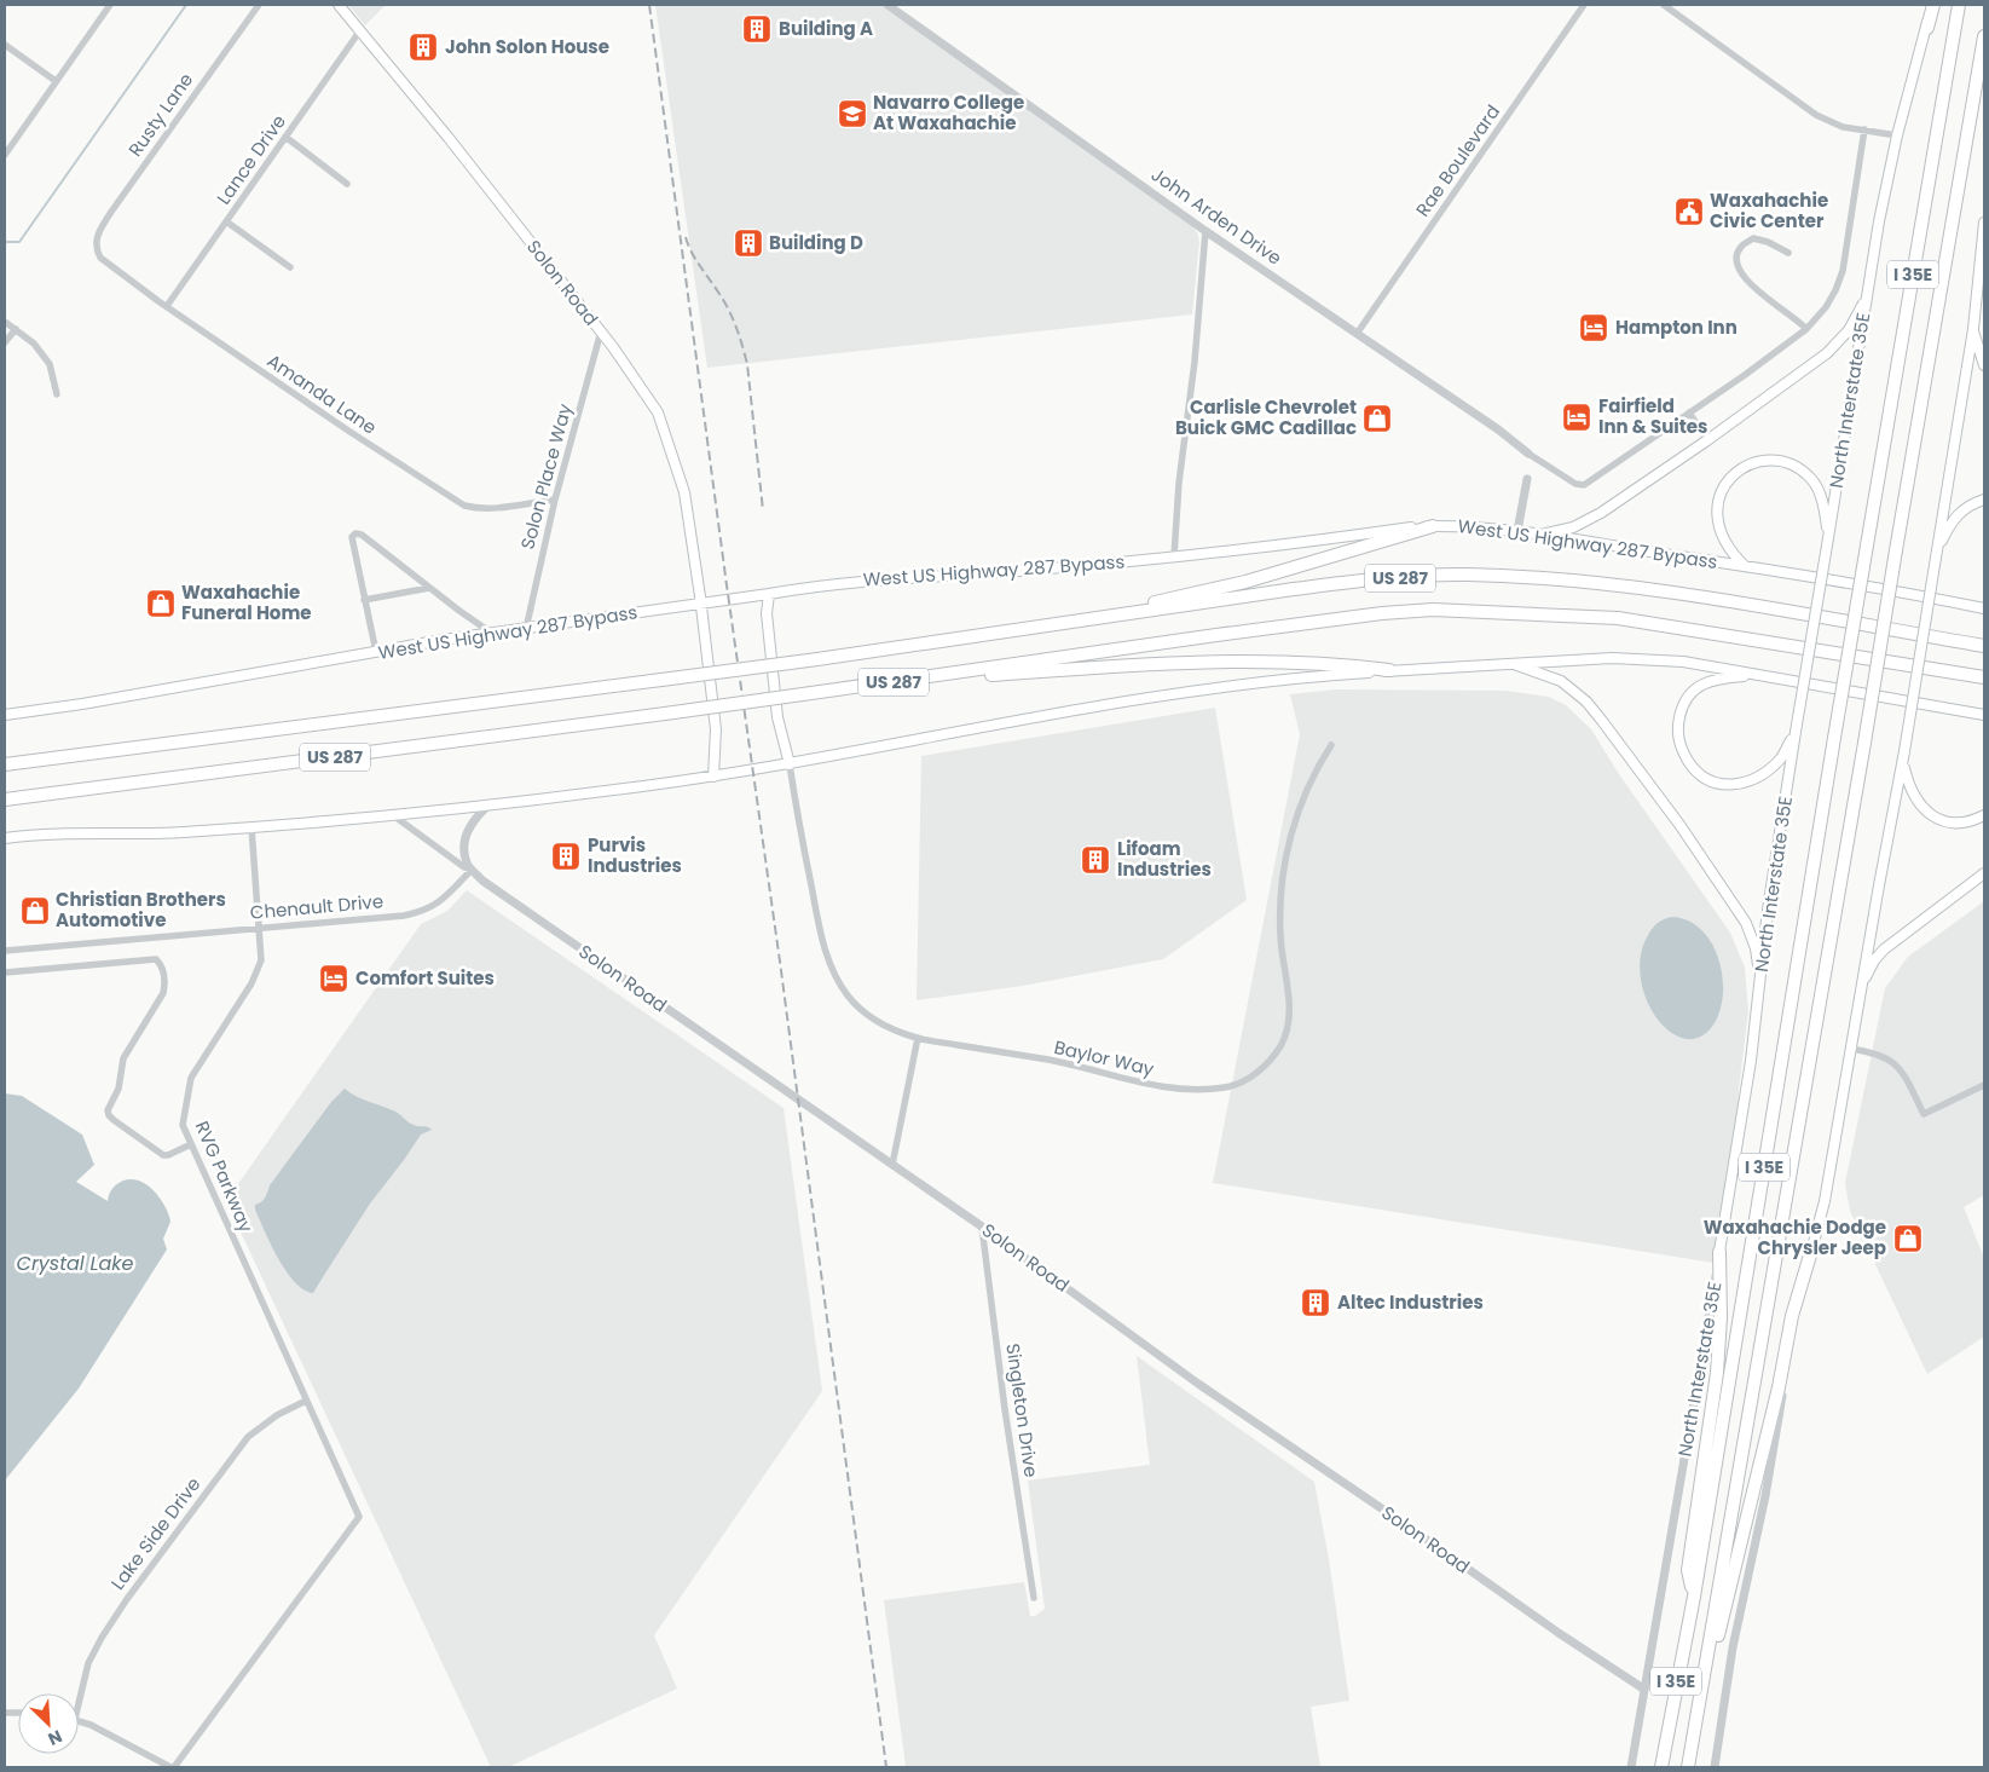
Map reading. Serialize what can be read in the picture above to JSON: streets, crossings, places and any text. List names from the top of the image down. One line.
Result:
{"streets":{"highway":["I 35E","US 287"],"main road":["Solon Road","North Interstate 35E","West US Highway 287 Bypass"],"street":["Rusty Lane","Lance Drive","Rae Boulevard","John Arden Drive","Amanda Lane","Solon Place Way","Chenault Drive","Baylor Way","RVG Parkway","Singleton Drive","Lake Side Drive"]},"crossings":[["Rusty Lane","Amanda Lane"],["Lance Drive","Solon Road"],["Lance Drive","Amanda Lane"],["Rae Boulevard","John Arden Drive"],["Solon Road","North Interstate 35E"],["Solon Road","Solon Place Way"],["Solon Road","West US Highway 287 Bypass"],["Solon Road","Chenault Drive"],["Solon Road","Singleton Drive"],["Amanda Lane","Solon Place Way"],["Solon Place Way","West US Highway 287 Bypass"],["Chenault Drive","RVG Parkway"],["RVG Parkway","Lake Side Drive"]],"water":["Crystal Lake"],"places":{"building":["Building A","John Solon House","Building D","Purvis Industries","Lifoam Industries","Altec Industries"],"school or university":["Navarro College At Waxahachie"],"public building":["Waxahachie Civic Center"],"hotel":["Hampton Inn","Fairfield Inn & Suites","Comfort Suites"],"shop":["Carlisle Chevrolet Buick GMC Cadillac","Waxahachie Funeral Home","Christian Brothers Automotive","Waxahachie Dodge Chrysler Jeep"]},"north":"bottom right"}
